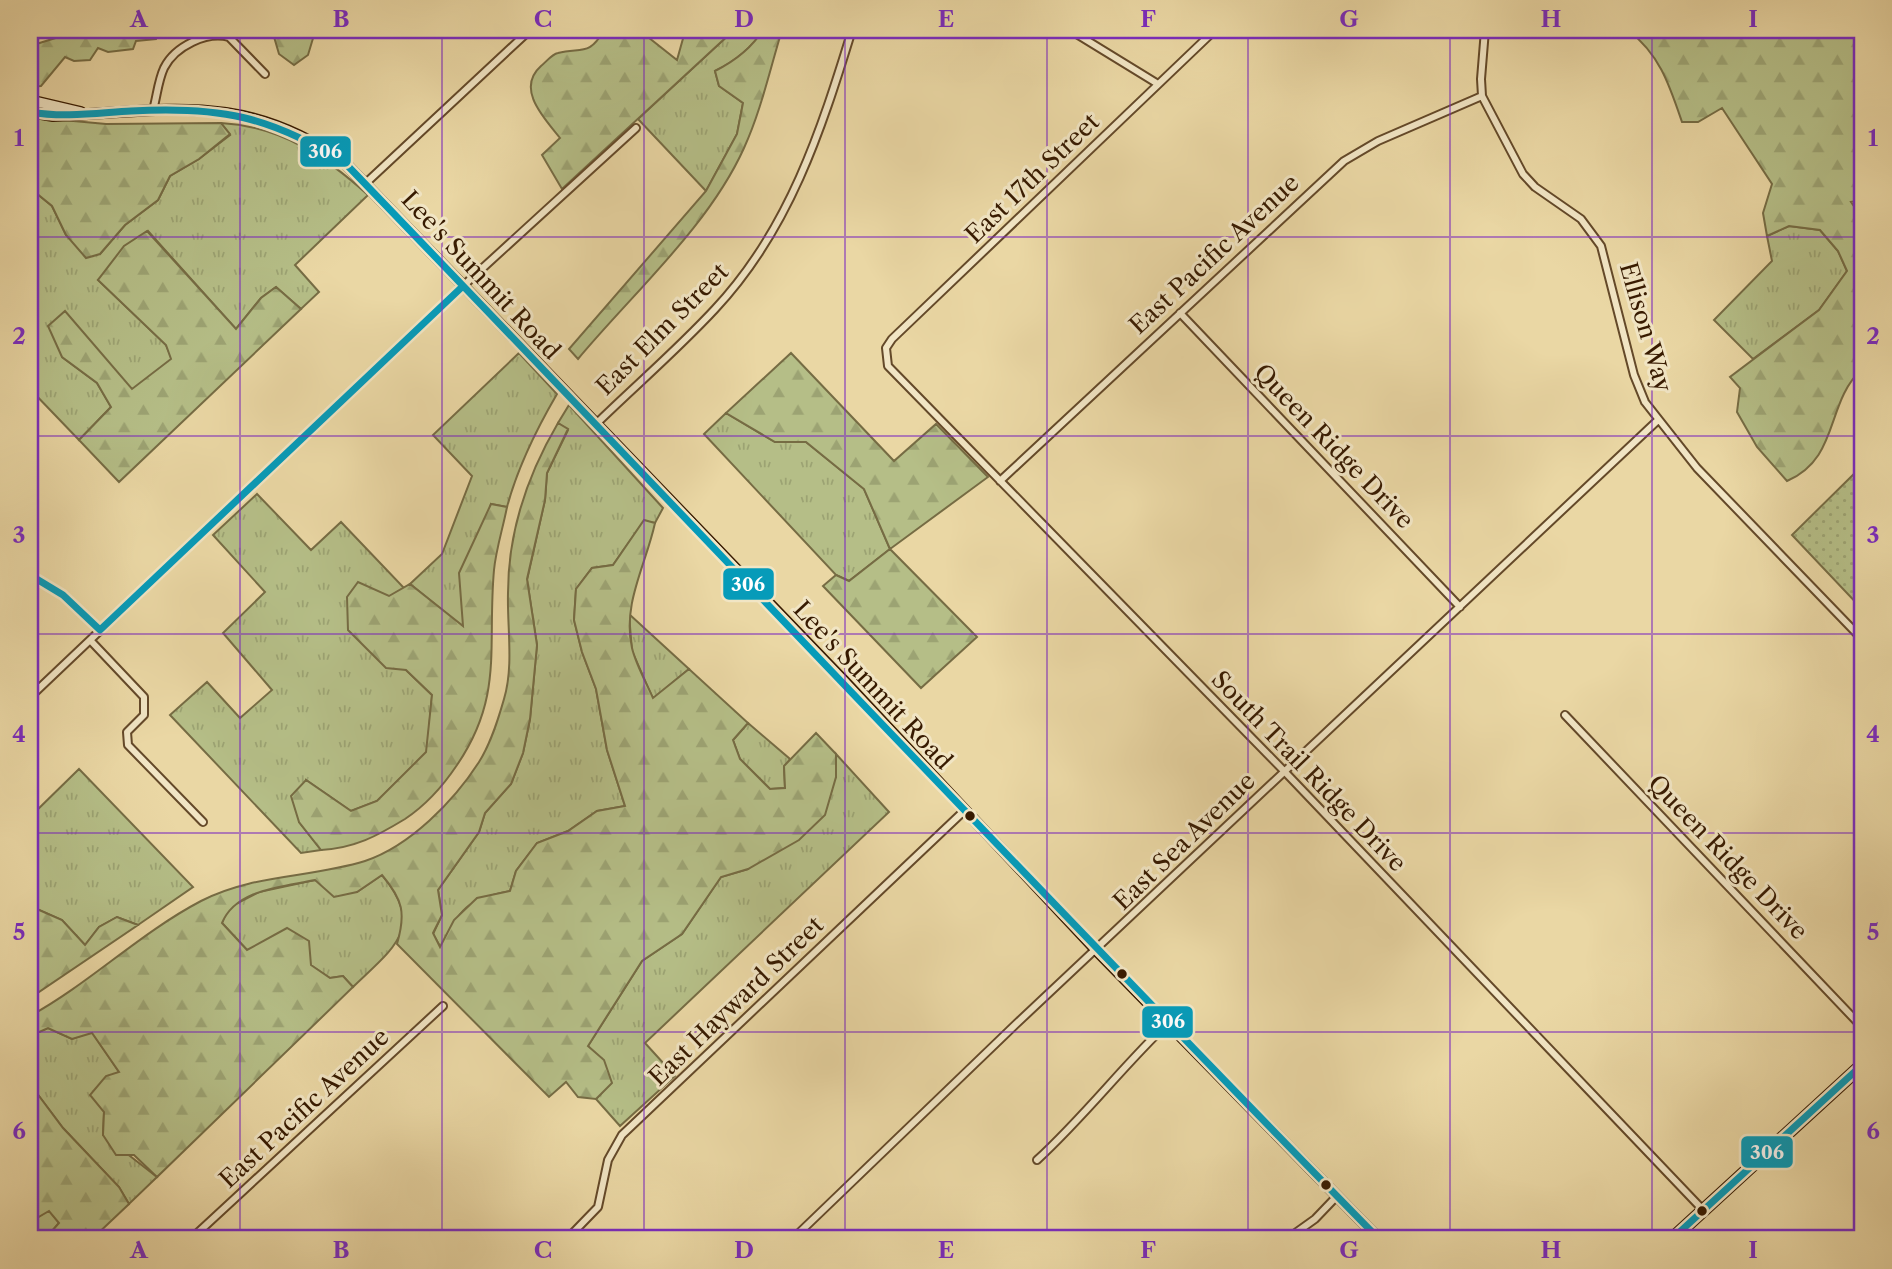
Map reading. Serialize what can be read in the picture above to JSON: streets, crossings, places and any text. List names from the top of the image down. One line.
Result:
{"streets":{"main road":["Lee's Summit Road"],"street":["East 17th Street","East Pacific Avenue","Ellison Way","East Elm Street","Queen Ridge Drive","South Trail Ridge Drive","East Sea Avenue","East Hayward Street"]},"crossings":[["East 17th Street","South Trail Ridge Drive"],["East Pacific Avenue","Ellison Way"],["East Pacific Avenue","Queen Ridge Drive"],["East Pacific Avenue","South Trail Ridge Drive"],["Lee's Summit Road","East Elm Street"],["Lee's Summit Road","East Sea Avenue"],["Lee's Summit Road","East Hayward Street"],["Ellison Way","East Sea Avenue"],["Queen Ridge Drive","East Sea Avenue"],["South Trail Ridge Drive","East Sea Avenue"]],"lines":["transit line 306"],"grid":{"columns":["A","B","C","D","E","F","G","H","I"],"rows":["1","2","3","4","5","6"]}}
